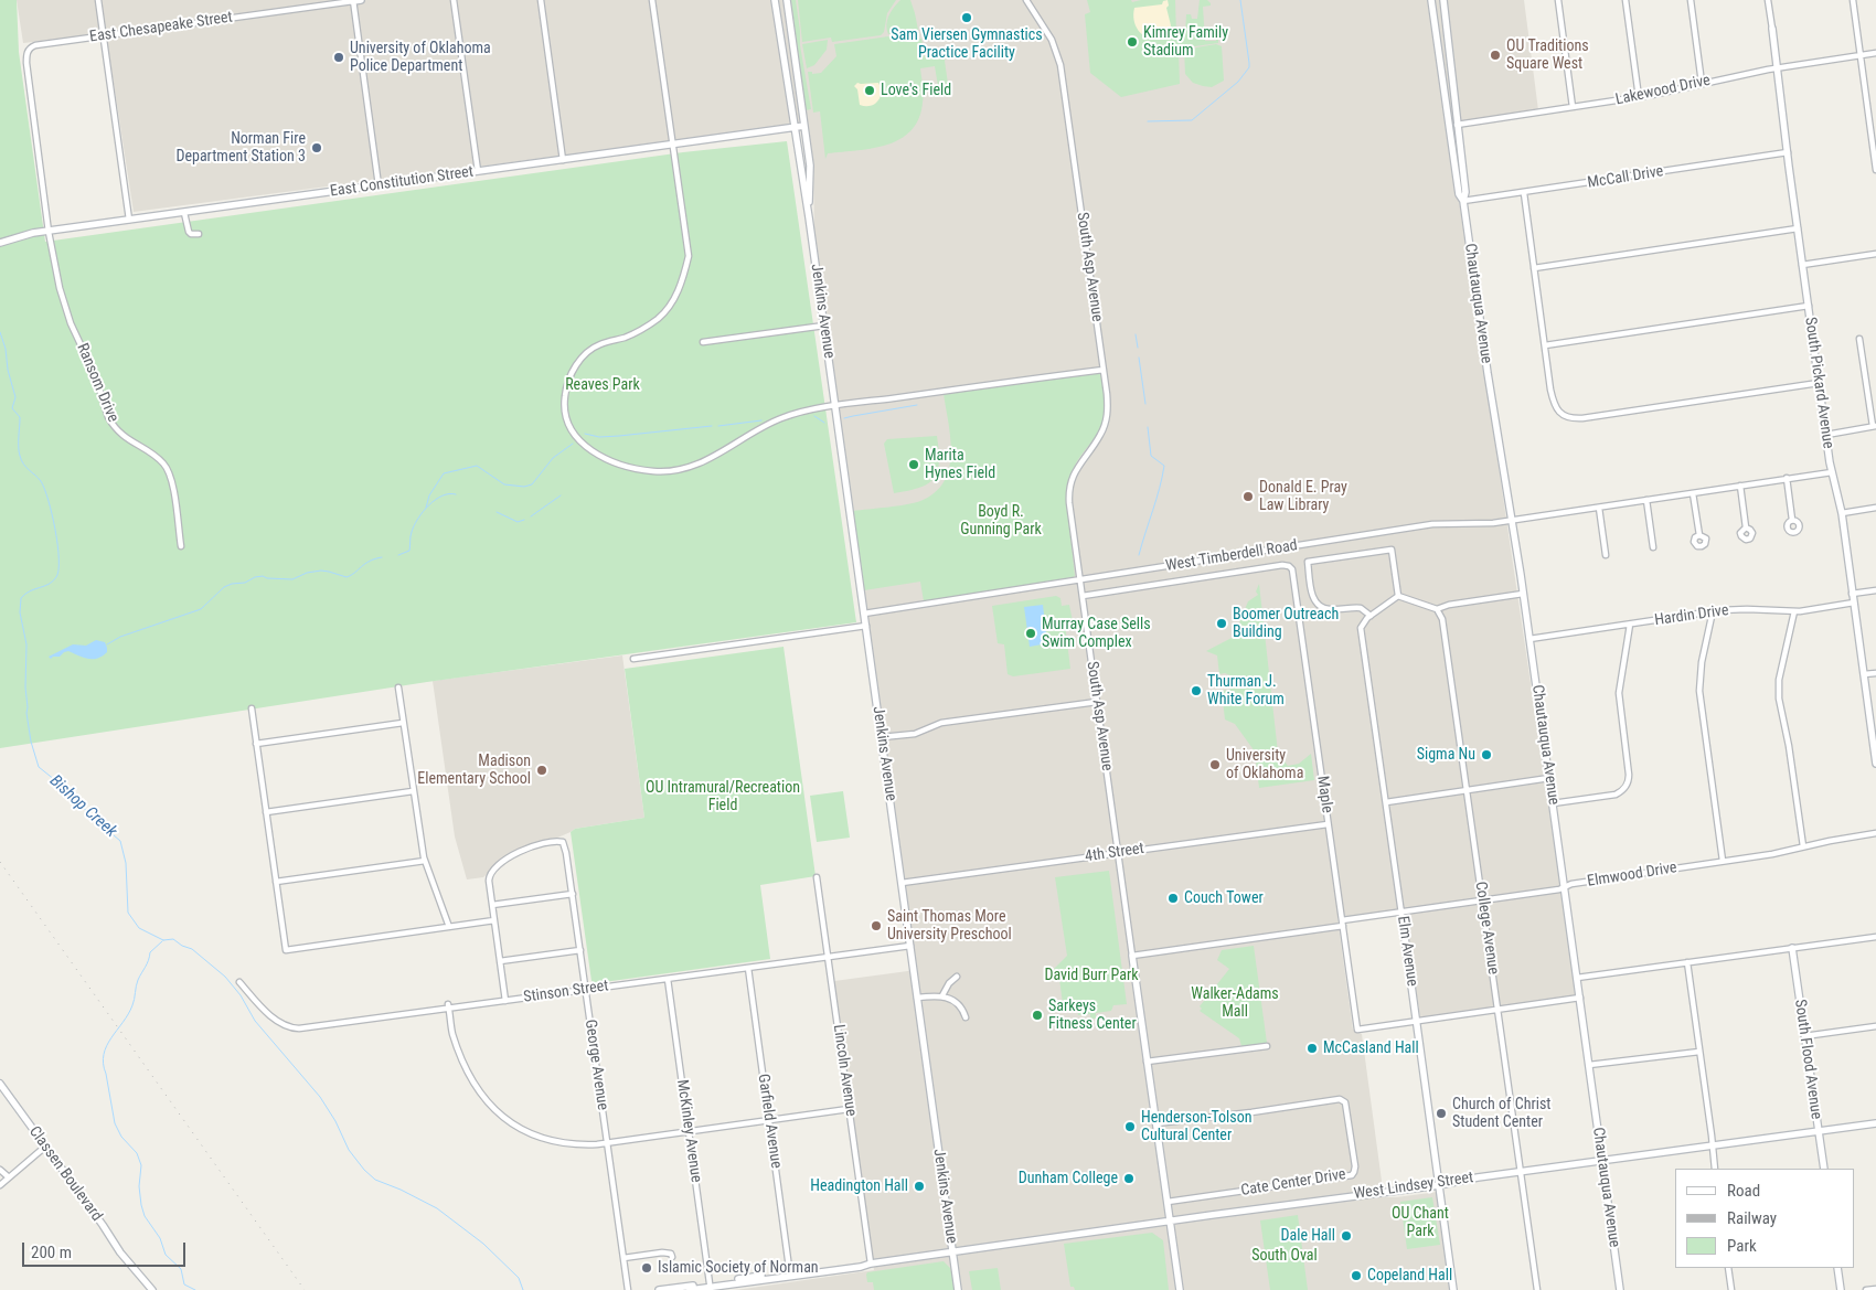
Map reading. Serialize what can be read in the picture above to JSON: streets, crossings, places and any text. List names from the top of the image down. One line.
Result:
{"streets":{"street":["East Chesapeake Street","Lakewood Drive","McCall Drive","East Constitution Street","South Asp Avenue","Chautauqua Avenue","Jenkins Avenue","Ransom Drive","South Pickard Avenue","West Timberdell Road","Hardin Drive","Maple","4th Street","Elmwood Drive","College Avenue","Elm Avenue","Stinson Street","South Flood Avenue","George Avenue","Lincoln Avenue","Garfield Avenue","McKinley Avenue","Classen Boulevard","Cate Center Drive","West Lindsey Street"]},"crossings":[["East Chesapeake Street","Ransom Drive"],["Lakewood Drive","Chautauqua Avenue"],["Lakewood Drive","South Pickard Avenue"],["McCall Drive","Chautauqua Avenue"],["McCall Drive","South Pickard Avenue"],["East Constitution Street","Jenkins Avenue"],["East Constitution Street","Ransom Drive"],["South Asp Avenue","West Timberdell Road"],["South Asp Avenue","Maple"],["South Asp Avenue","4th Street"],["South Asp Avenue","Elmwood Drive"],["South Asp Avenue","Cate Center Drive"],["South Asp Avenue","West Lindsey Street"],["Chautauqua Avenue","West Timberdell Road"],["Chautauqua Avenue","Hardin Drive"],["Chautauqua Avenue","Elmwood Drive"],["Chautauqua Avenue","West Lindsey Street"],["Jenkins Avenue","West Timberdell Road"],["Jenkins Avenue","4th Street"],["Jenkins Avenue","Stinson Street"],["Jenkins Avenue","West Lindsey Street"],["South Pickard Avenue","West Timberdell Road"],["South Pickard Avenue","Hardin Drive"],["Maple","4th Street"],["Maple","Elmwood Drive"],["Maple","Elm Avenue"],["Elmwood Drive","College Avenue"],["Elmwood Drive","Elm Avenue"],["College Avenue","West Lindsey Street"],["Elm Avenue","West Lindsey Street"],["Stinson Street","George Avenue"],["Stinson Street","Lincoln Avenue"],["Stinson Street","Garfield Avenue"],["Stinson Street","McKinley Avenue"],["South Flood Avenue","West Lindsey Street"],["Lincoln Avenue","West Lindsey Street"],["Garfield Avenue","West Lindsey Street"]],"water":["Bishop Creek"],"parks":["Reaves Park","Boyd R. Gunning Park","OU Intramural/Recreation Field","David Burr Park","Walker-Adams Mall","OU Chant Park","South Oval"],"places":["Sam Viersen Gymnastics Practice Facility","Kimrey Family Stadium","OU Traditions Square West","University of Oklahoma Police Department","Love's Field","Norman Fire Department Station 3","Marita Hynes Field","Donald E. Pray Law Library","Boomer Outreach Building","Murray Case Sells Swim Complex","Thurman J. White Forum","Sigma Nu","University of Oklahoma","Madison Elementary School","Couch Tower","Saint Thomas More University Preschool","Sarkeys Fitness Center","McCasland Hall","Church of Christ Student Center","Henderson-Tolson Cultural Center","Dunham College","Headington Hall","Dale Hall","Islamic Society of Norman","Copeland Hall"],"legend":["Road","Railway","Park"],"scale_bar":"200 m"}
